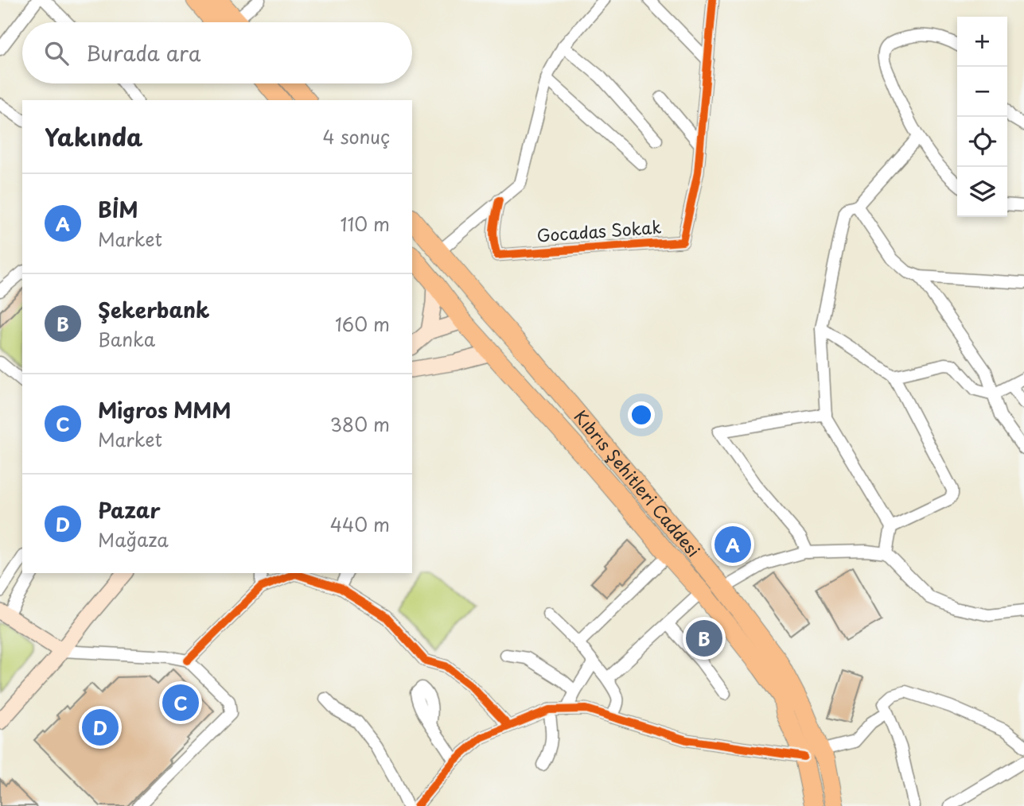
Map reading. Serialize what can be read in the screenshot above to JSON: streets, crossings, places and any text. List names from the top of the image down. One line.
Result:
{"streets":{"highway":["Kıbrıs Şehitleri Caddesi"],"street":["Gocadas Sokak"]},"page":{"map_buttons":["+","−"],"search":"Burada ara","heading":["Yakında","4 sonuç"],"list":[{"mark":"A","name":"BİM","note":"Market","value":"110 m"},{"mark":"B","name":"Şekerbank","note":"Banka","value":"160 m"},{"mark":"C","name":"Migros MMM","note":"Market","value":"380 m"},{"mark":"D","name":"Pazar","note":"Mağaza","value":"440 m"}],"pins":["A","B","C","D"]}}
